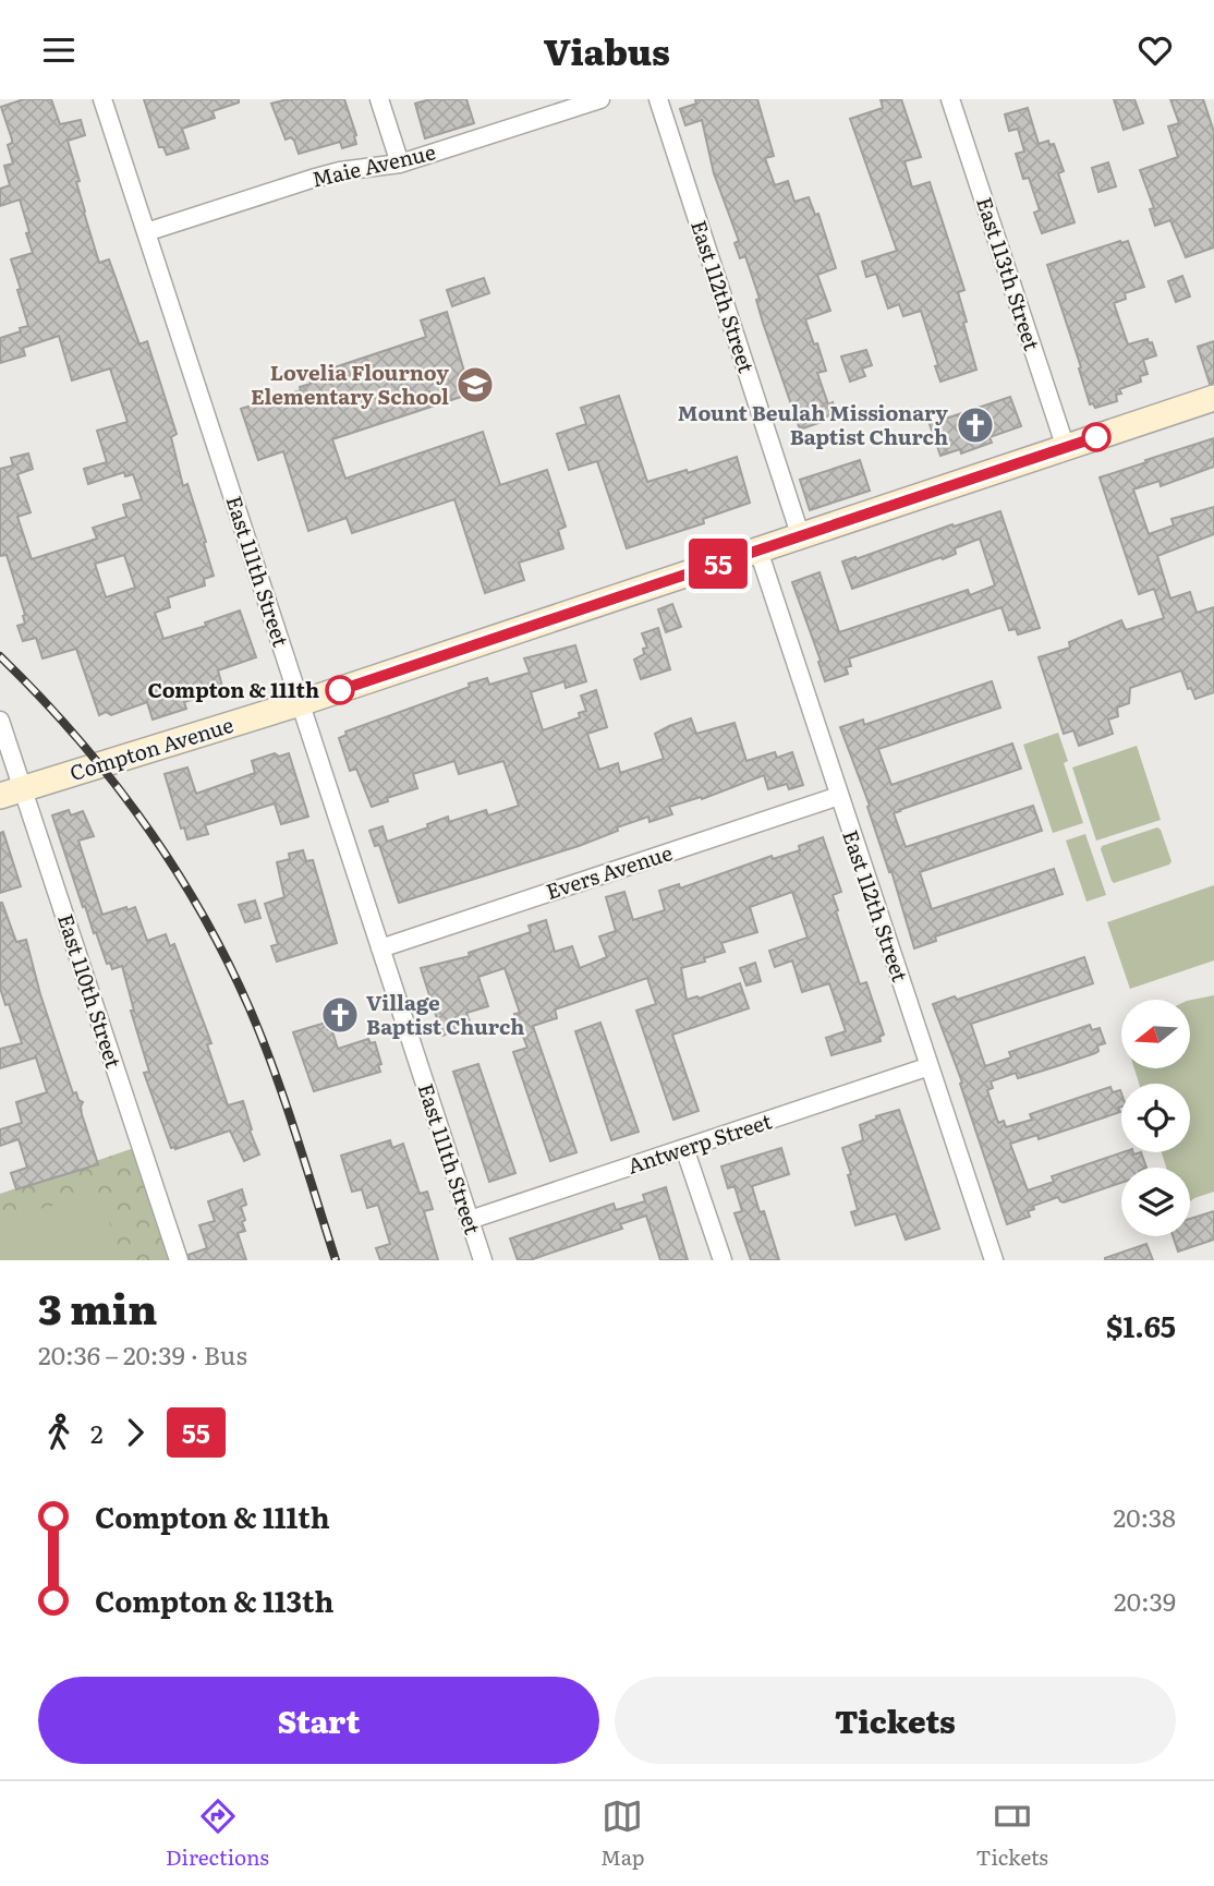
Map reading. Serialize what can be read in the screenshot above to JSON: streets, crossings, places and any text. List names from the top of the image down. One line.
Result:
{"streets":{"main road":["Compton Avenue"],"street":["Maie Avenue","East 113th Street","East 112th Street","East 111th Street","Evers Avenue","East 110th Street","Antwerp Street"]},"crossings":[["Maie Avenue","East 111th Street"],["East 113th Street","Compton Avenue"],["East 112th Street","Compton Avenue"],["East 112th Street","Evers Avenue"],["East 112th Street","Antwerp Street"],["East 111th Street","Compton Avenue"],["East 111th Street","Evers Avenue"],["East 111th Street","Antwerp Street"],["Compton Avenue","East 110th Street"]],"places":{"school or university":["Lovelia Flournoy Elementary School"],"church":["Mount Beulah Missionary Baptist Church","Village Baptist Church"],"other":["Compton & 111th"]},"lines":["bus line 55"],"north":"left","page":{"header":"Viabus","on_map":"55","heading":["3 min","20:36 – 20:39 · Bus","$1.65"],"legs":["2","55"],"list":[{"name":"Compton & 111th","value":"20:38"},{"name":"Compton & 113th","value":"20:39"}],"buttons":["Start","Tickets"],"tabs":["Directions","Map","Tickets"]}}
